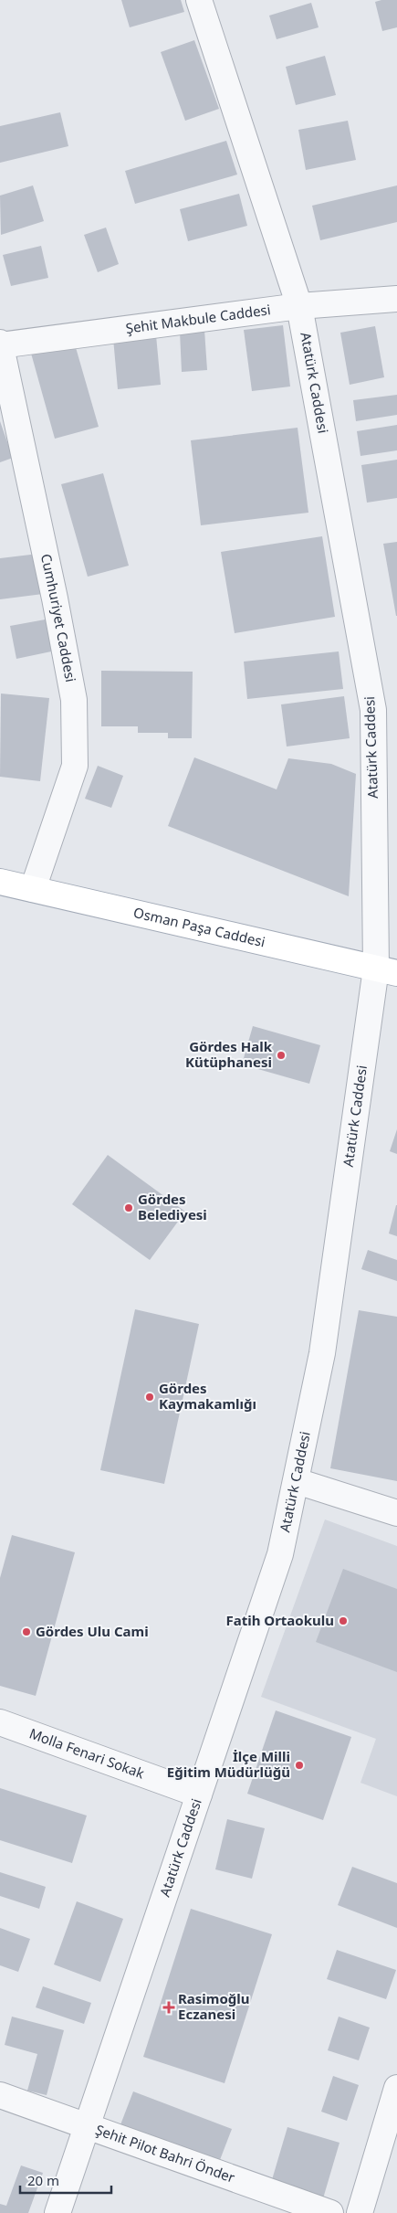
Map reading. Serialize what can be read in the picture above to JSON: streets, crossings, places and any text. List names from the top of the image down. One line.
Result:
{"streets":{"main road":["Osman Paşa Caddesi"],"street":["Şehit Makbule Caddesi","Atatürk Caddesi","Cumhuriyet Caddesi","Molla Fenari Sokak","Şehit Pilot Bahri Önder"]},"crossings":[["Şehit Makbule Caddesi","Atatürk Caddesi"],["Şehit Makbule Caddesi","Cumhuriyet Caddesi"],["Atatürk Caddesi","Osman Paşa Caddesi"],["Atatürk Caddesi","Molla Fenari Sokak"],["Atatürk Caddesi","Şehit Pilot Bahri Önder"],["Cumhuriyet Caddesi","Osman Paşa Caddesi"]],"places":{"other":["Gördes Halk Kütüphanesi","Gördes Belediyesi","Gördes Kaymakamlığı","Fatih Ortaokulu","Gördes Ulu Cami","İlçe Milli Eğitim Müdürlüğü"],"health":["Rasimoğlu Eczanesi"]},"scale_bar":"20 m"}
